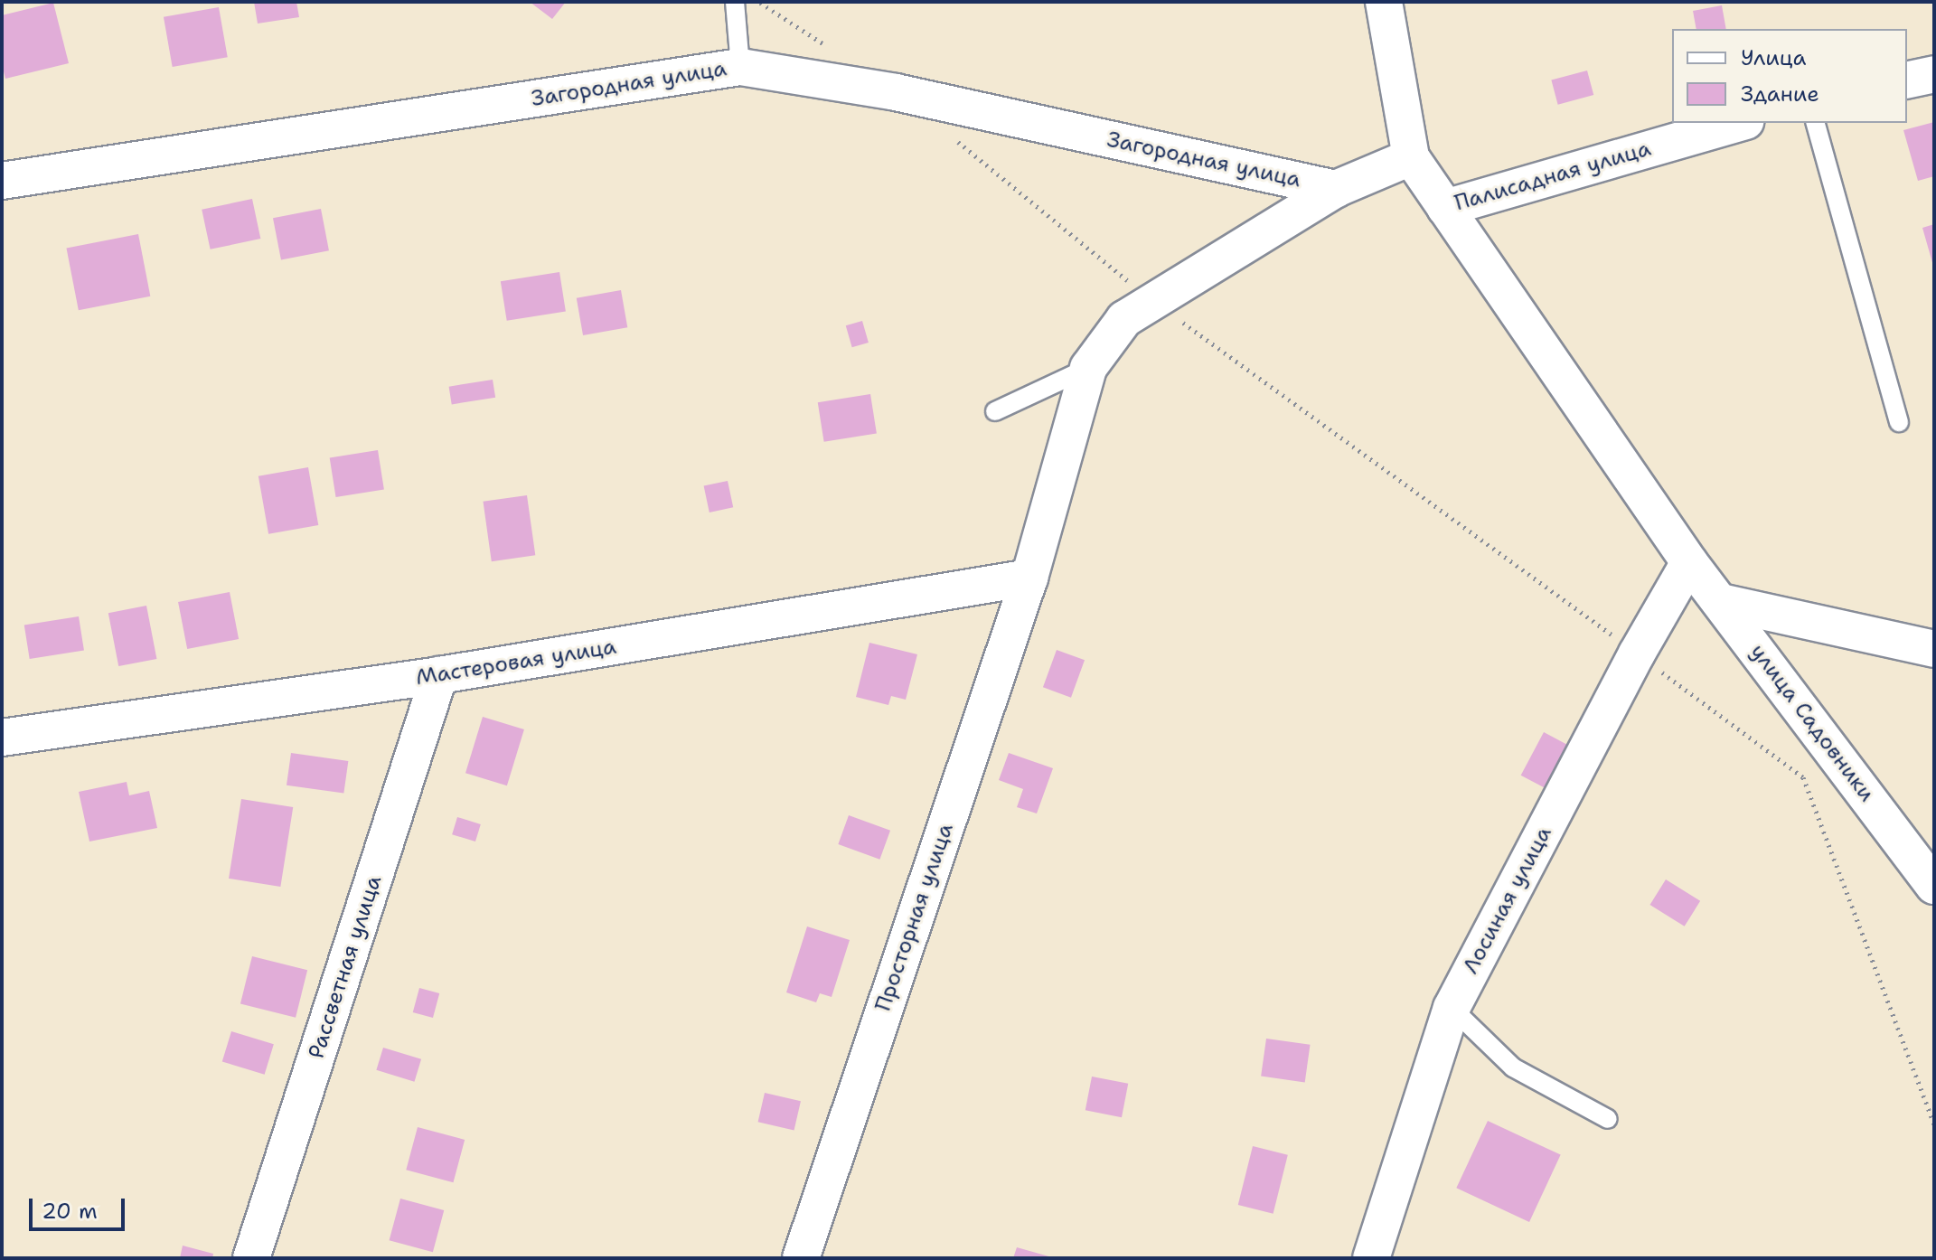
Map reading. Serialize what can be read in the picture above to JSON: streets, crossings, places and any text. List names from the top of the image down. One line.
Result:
{"streets":{"street":["Загородная улица","Палисадная улица","Мастеровая улица","улица Садовники","Лосиная улица","Просторная улица","Рассветная улица"]},"crossings":[["Палисадная улица","улица Садовники"],["Мастеровая улица","Просторная улица"],["Мастеровая улица","Рассветная улица"],["улица Садовники","Лосиная улица"]],"legend":["Улица","Здание"],"scale_bar":"20 m"}
